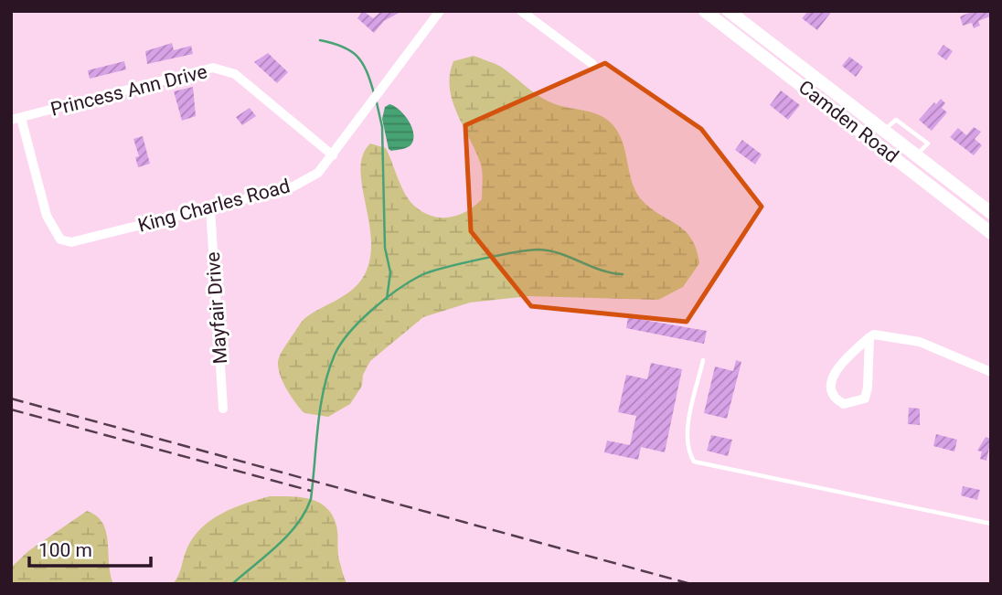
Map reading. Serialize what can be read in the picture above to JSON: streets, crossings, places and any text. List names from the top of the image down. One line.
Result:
{"streets":{"main road":["Camden Road"],"street":["Princess Ann Drive","King Charles Road","Mayfair Drive"]},"crossings":[["Princess Ann Drive","King Charles Road"],["King Charles Road","Mayfair Drive"]],"scale_bar":"100 m"}
